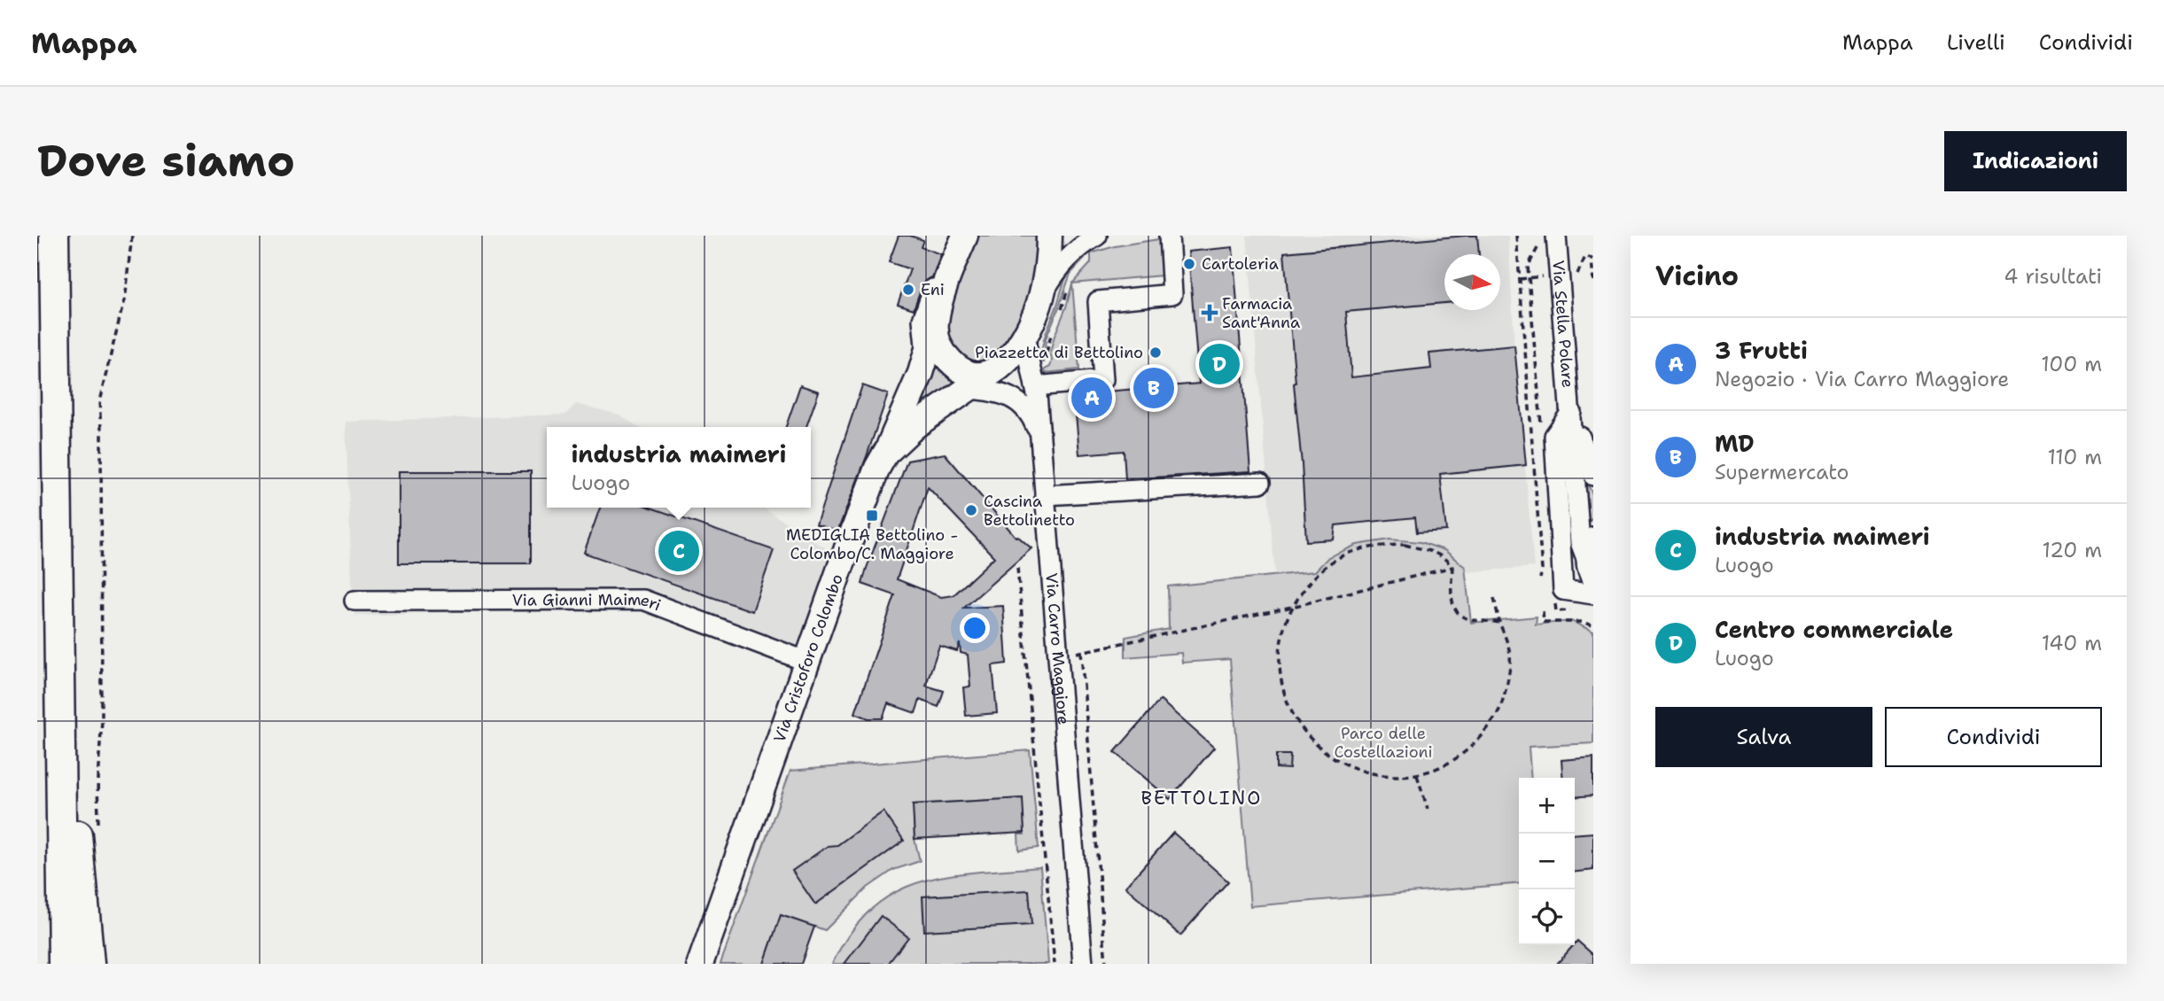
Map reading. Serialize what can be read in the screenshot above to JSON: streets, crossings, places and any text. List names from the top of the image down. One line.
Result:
{"streets":{"main road":["Via Cristoforo Colombo"],"street":["Via Stella Polare","Via Gianni Maimeri","Via Carro Maggiore"]},"crossings":[["Via Gianni Maimeri","Via Cristoforo Colombo"],["Via Carro Maggiore","Via Cristoforo Colombo"]],"districts":["BETTOLINO"],"parks":["Parco delle Costellazioni"],"places":{"other":["Cartoleria","Eni","Piazzetta di Bettolino","Cascina Bettolinetto"],"health":["Farmacia Sant'Anna"],"transit":["MEDIGLIA Bettolino - Colombo/C. Maggiore"]},"north":"right","page":{"header":"Mappa","nav":["Mappa","Livelli","Condividi"],"buttons":["Indicazioni",["Salva","Condividi"]],"title":"Dove siamo","heading":["Vicino","4 risultati"],"list":[{"mark":"A","name":"3 Frutti","note":"Negozio · Via Carro Maggiore","value":"100 m"},{"mark":"B","name":"MD","note":"Supermercato","value":"110 m"},{"mark":"C","name":"industria maimeri","note":"Luogo","value":"120 m"},{"mark":"D","name":"Centro commerciale","note":"Luogo","value":"140 m"}],"pins":["D","B","A","C"],"popup":["industria maimeri","Luogo"],"map_buttons":["+","−"]}}
